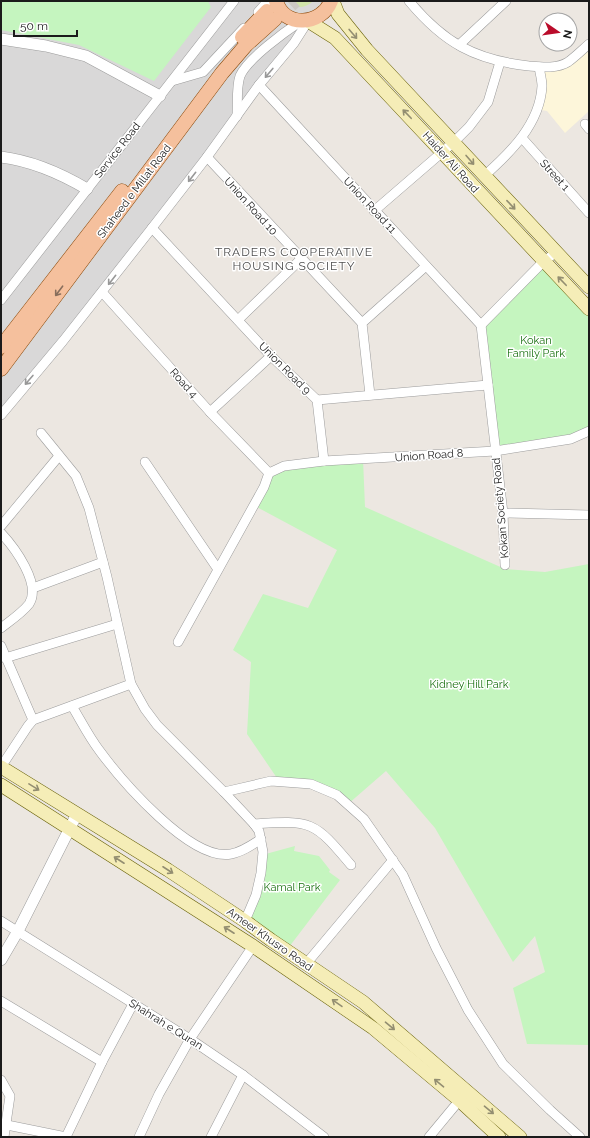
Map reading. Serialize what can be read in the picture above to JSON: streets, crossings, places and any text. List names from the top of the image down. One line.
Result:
{"streets":{"main road":["Haider Ali Road","Shaheed e Millat Road","Ameer Khusro Road"],"street":["Service Road","Street 1","Union Road 11","Union Road 10","Union Road 9","Road 4","Union Road 8","Kokan Society Road","Shahrah e Quran"]},"crossings":[["Union Road 11","Kokan Society Road"],["Union Road 9","Kokan Society Road"],["Road 4","Union Road 8"],["Union Road 8","Kokan Society Road"]],"districts":["TRADERS COOPERATIVE HOUSING SOCIETY"],"parks":["Kokan Family Park","Kidney Hill Park","Kamal Park"],"scale_bar":"50 m","north":"right"}
